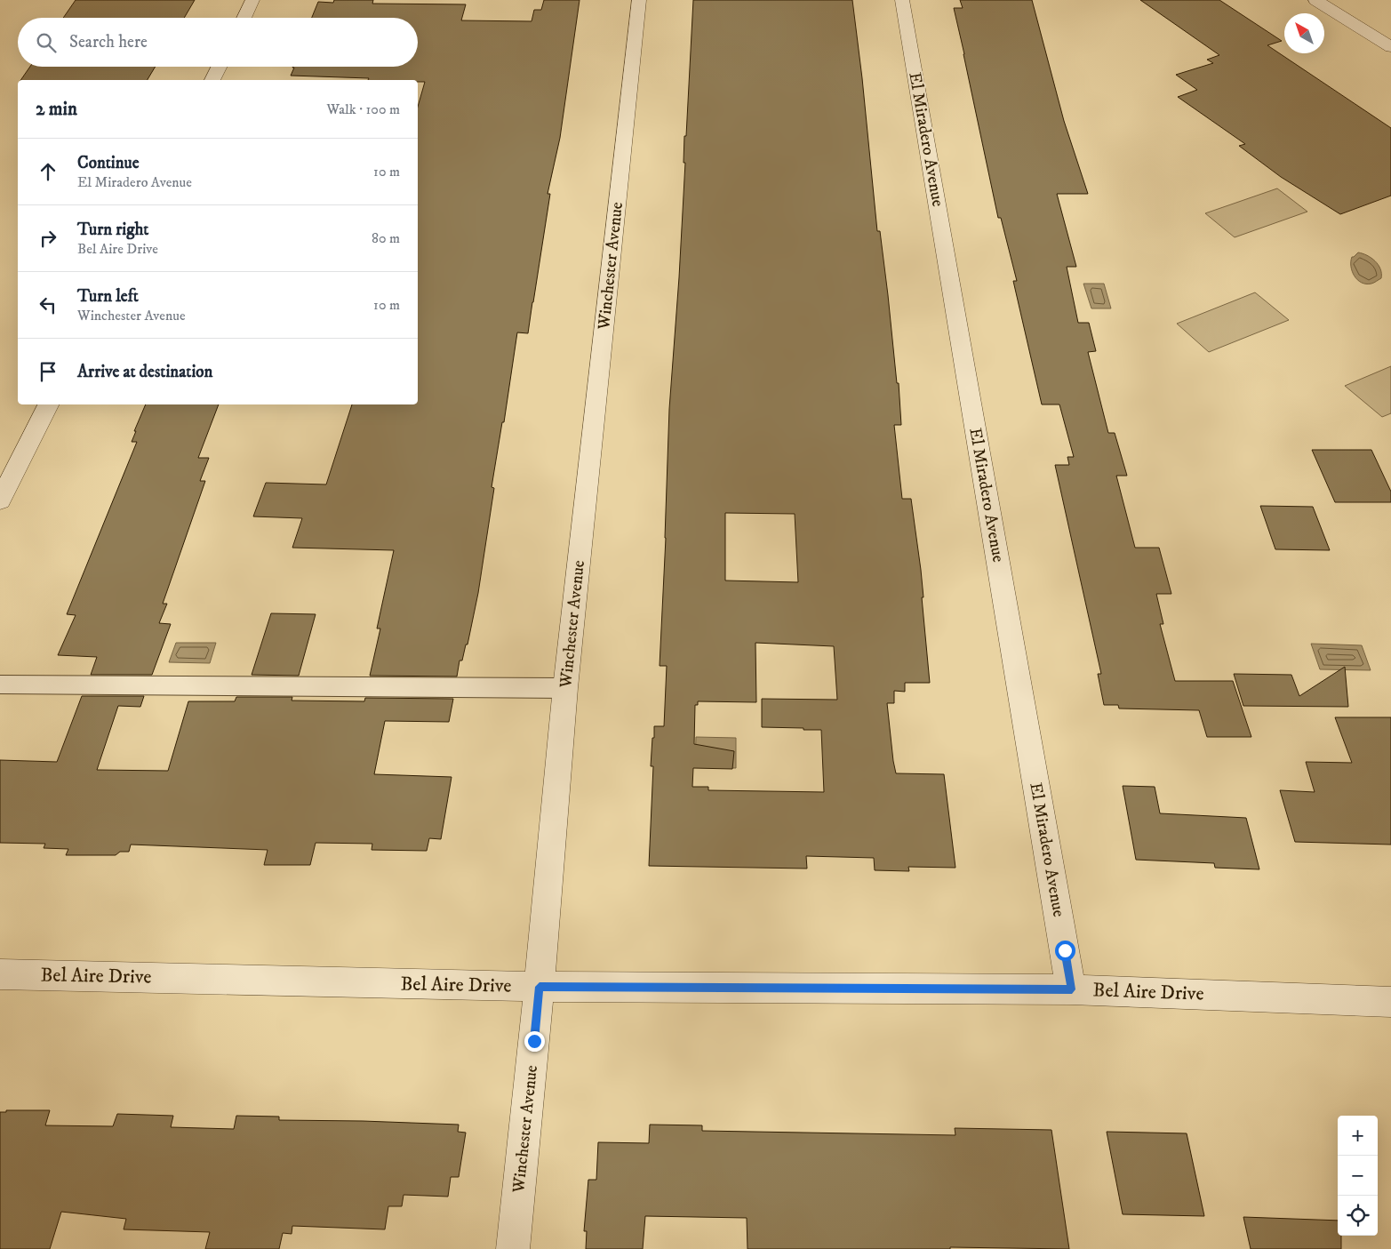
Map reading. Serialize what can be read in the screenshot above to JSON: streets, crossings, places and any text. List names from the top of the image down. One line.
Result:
{"streets":{"street":["El Miradero Avenue","Winchester Avenue","Bel Aire Drive"]},"crossings":[["El Miradero Avenue","Bel Aire Drive"],["Winchester Avenue","Bel Aire Drive"]],"north":"top left","page":{"search":"Search here","heading":["2 min","Walk · 100 m"],"list":[["Continue","El Miradero Avenue","10 m"],["Turn right","Bel Aire Drive","80 m"],["Turn left","Winchester Avenue","10 m"],"Arrive at destination"],"map_buttons":["+","−"]}}
